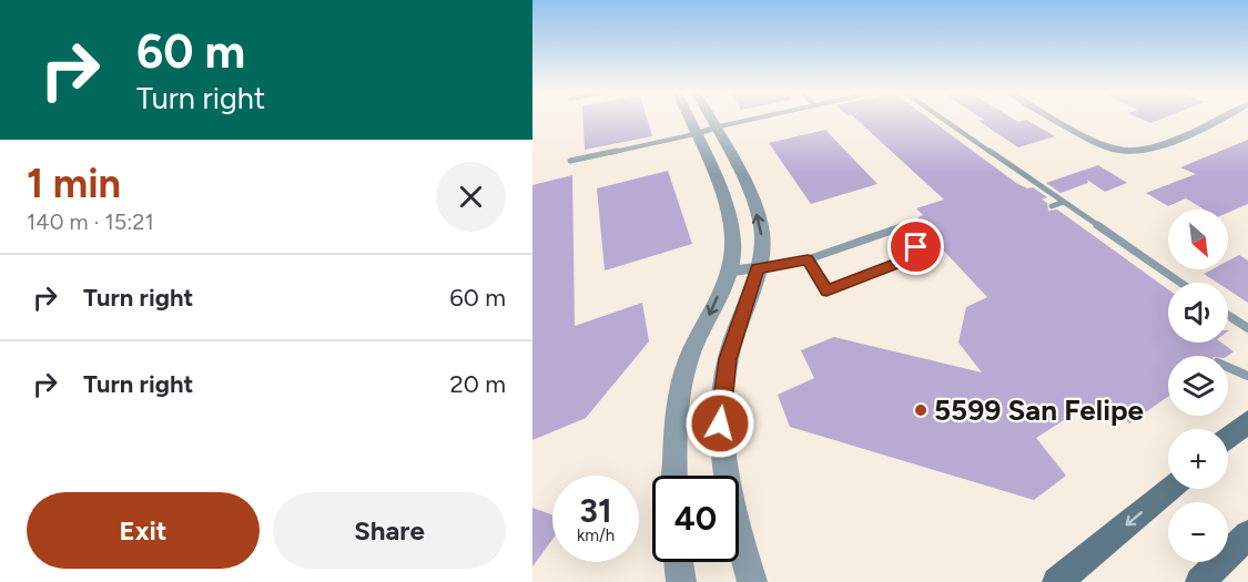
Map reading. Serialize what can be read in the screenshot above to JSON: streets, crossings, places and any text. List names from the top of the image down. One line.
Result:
{"places":["5599 San Felipe"],"north":"bottom right","page":{"turn":["60 m","Turn right"],"heading":["1 min","140 m · 15:21"],"map_buttons":["+","−"],"list":[{"name":"Turn right","value":"60 m"},{"name":"Turn right","value":"20 m"}],"speed":"31 km/h","limit":"40","buttons":["Exit","Share"]}}
